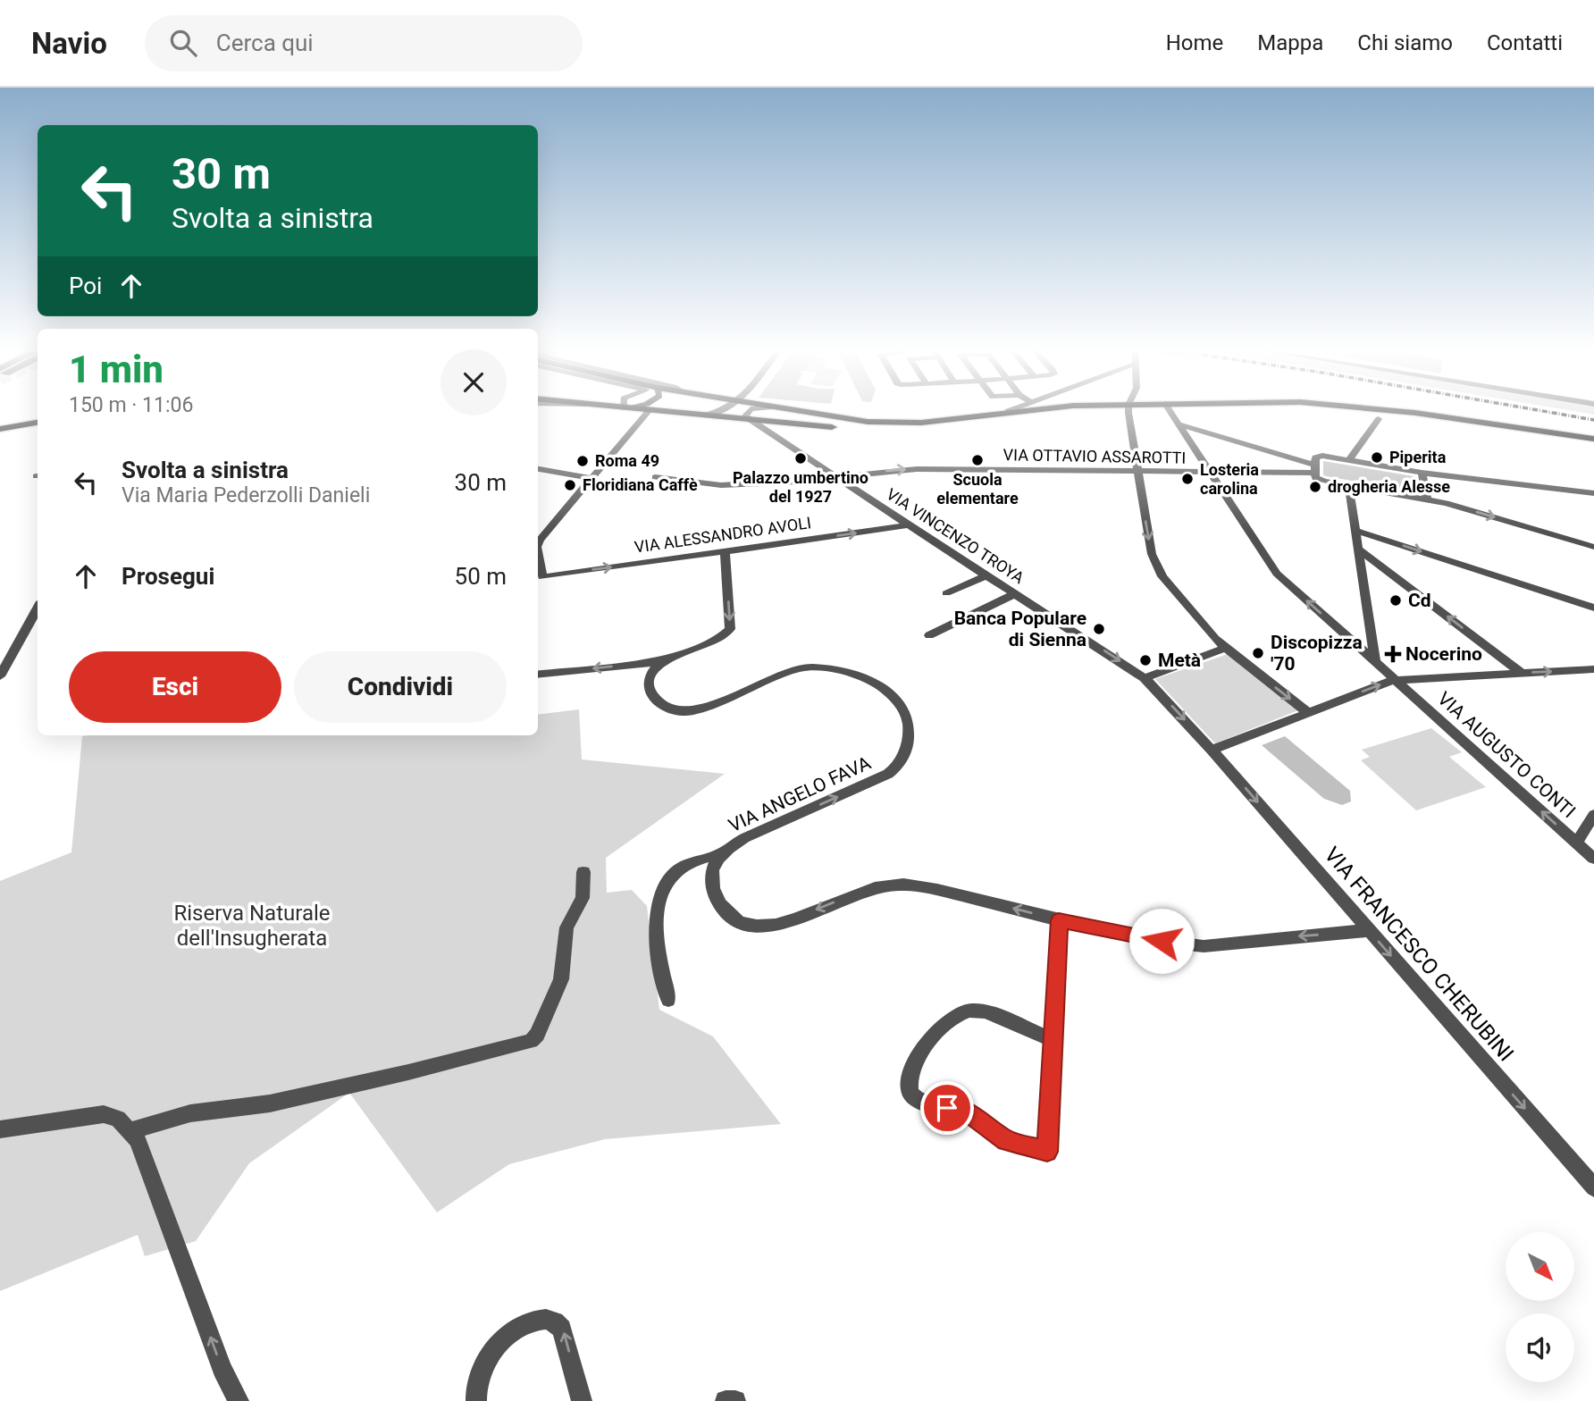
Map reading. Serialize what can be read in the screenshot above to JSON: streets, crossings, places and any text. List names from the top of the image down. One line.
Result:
{"streets":{"street":["VIA OTTAVIO ASSAROTTI","VIA ALESSANDRO AVOLI","VIA VINCENZO TROYA","VIA AUGUSTO CONTI","VIA ANGELO FAVA","VIA FRANCESCO CHERUBINI"]},"crossings":[["VIA OTTAVIO ASSAROTTI","VIA VINCENZO TROYA"],["VIA OTTAVIO ASSAROTTI","VIA AUGUSTO CONTI"],["VIA ALESSANDRO AVOLI","VIA VINCENZO TROYA"],["VIA VINCENZO TROYA","VIA FRANCESCO CHERUBINI"],["VIA ANGELO FAVA","VIA FRANCESCO CHERUBINI"]],"one_way":["VIA OTTAVIO ASSAROTTI","VIA VINCENZO TROYA","VIA FRANCESCO CHERUBINI"],"parks":["Riserva Naturale dell'Insugherata"],"places":{"other":["Piperita","Palazzo umbertino del 1927","Scuola elementare","Roma 49","Losteria carolina","Floridiana Caffè","drogheria Alesse","Cd","Banca Populare di Sienna","Discopizza '70","Metà"],"health":["Nocerino"]},"north":"bottom right","page":{"header":"Navio","search":"Cerca qui","nav":["Home","Mappa","Chi siamo","Contatti"],"turn":["30 m","Svolta a sinistra"],"then":"Poi","heading":["1 min","150 m · 11:06"],"list":[{"name":"Svolta a sinistra","note":"Via Maria Pederzolli Danieli","value":"30 m"},{"name":"Prosegui","value":"50 m"}],"buttons":["Esci","Condividi"]}}
